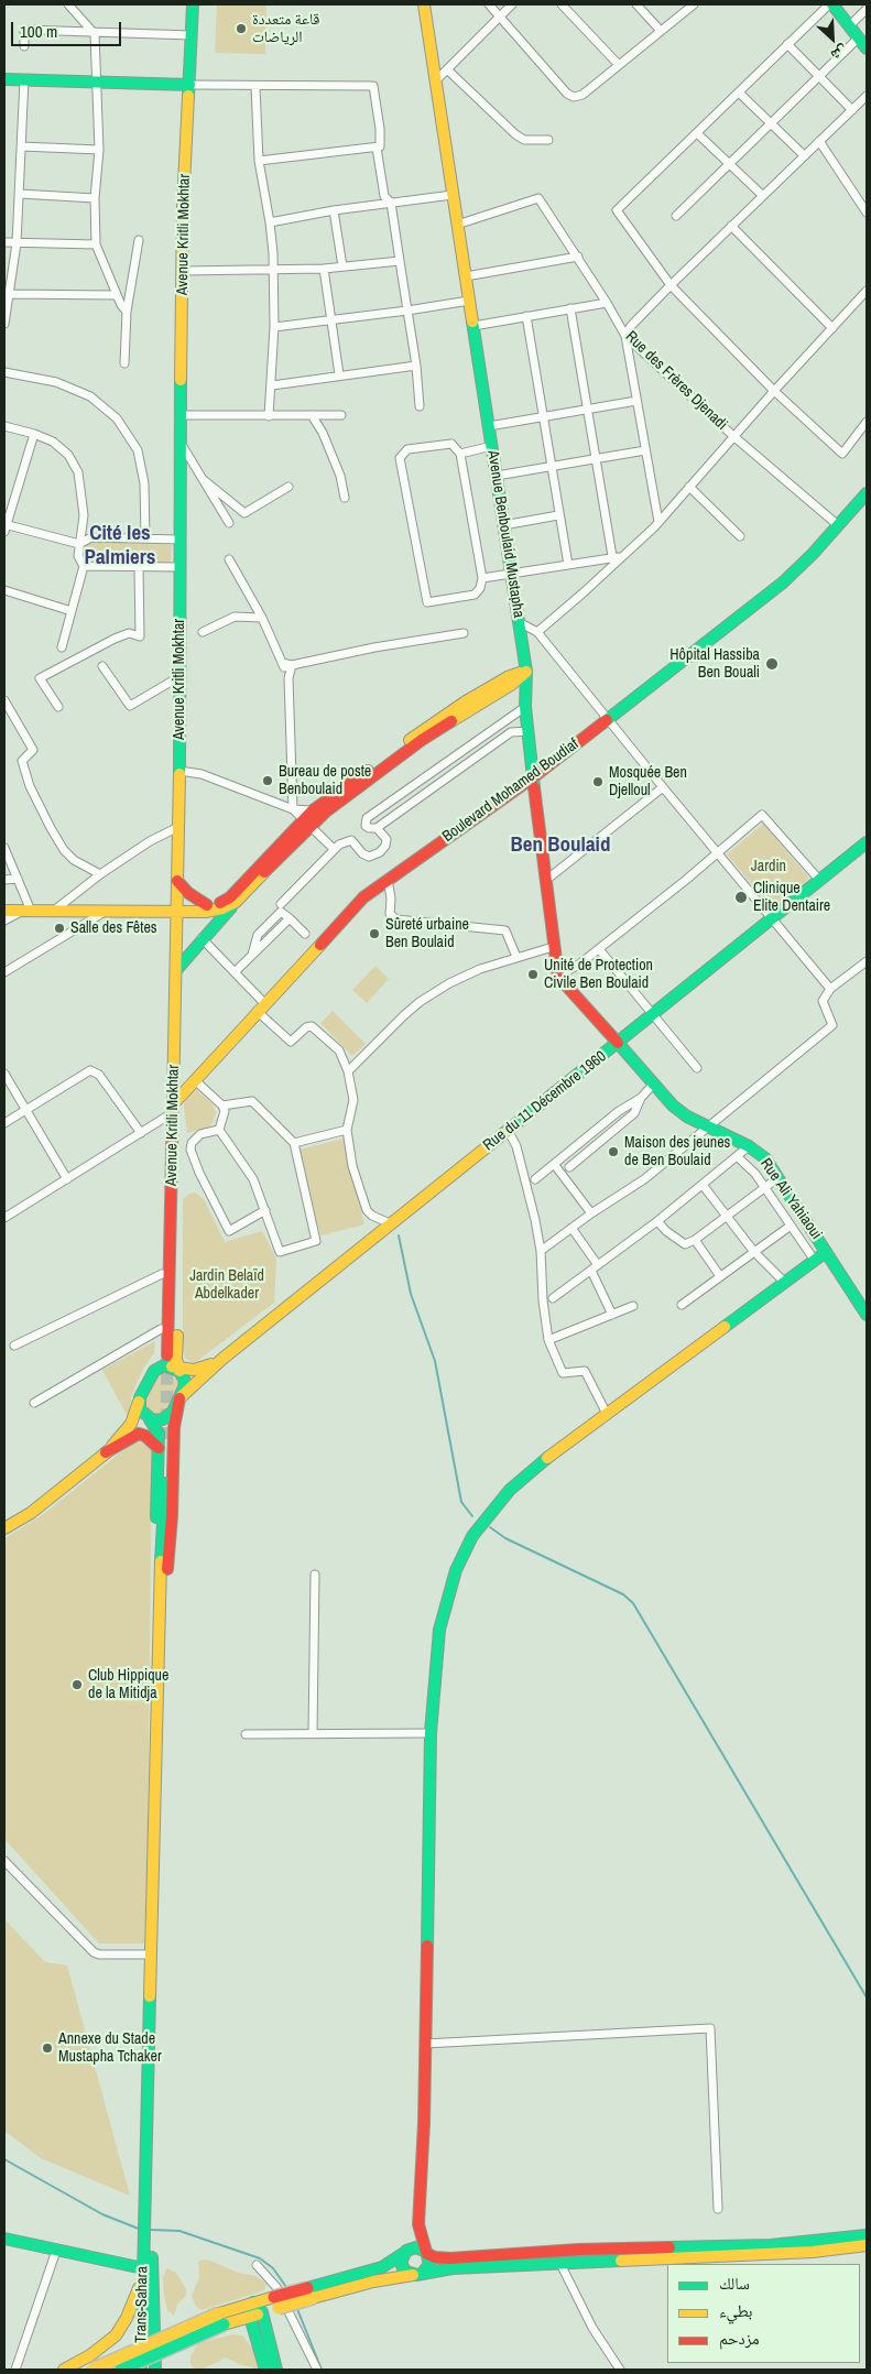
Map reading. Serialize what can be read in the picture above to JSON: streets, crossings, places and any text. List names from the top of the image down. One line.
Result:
{"streets":{"main road":["Avenue Kritli Mokhtar","Avenue Benboulaid Mustapha","Boulevard Mohamed Boudiaf","Rue du 11 Décembre 1960","Rue Ali Yahiaoui","Trans-Sahara"],"street":["Rue des Frères Djenadi"]},"crossings":[["Avenue Kritli Mokhtar","Boulevard Mohamed Boudiaf"],["Rue des Frères Djenadi","Avenue Benboulaid Mustapha"],["Rue des Frères Djenadi","Boulevard Mohamed Boudiaf"],["Avenue Benboulaid Mustapha","Boulevard Mohamed Boudiaf"],["Rue du 11 Décembre 1960","Rue Ali Yahiaoui"]],"districts":["Cité les Palmiers","Ben Boulaid"],"parks":["Jardin","Jardin Belaïd Abdelkader"],"places":["قاعة متعددة الرياضات","Hôpital Hassiba Ben Bouali","Bureau de poste Benboulaid","Mosquée Ben Djelloul","Clinique Elite Dentaire","Salle des Fêtes","Sûreté urbaine Ben Boulaid","Unité de Protection Civile Ben Boulaid","Maison des jeunes de Ben Boulaid","Club Hippique de la Mitidja","Annexe du Stade Mustapha Tchaker"],"legend":["سالك","بطيء","مزدحم"],"scale_bar":"100 m","north":"bottom right"}
